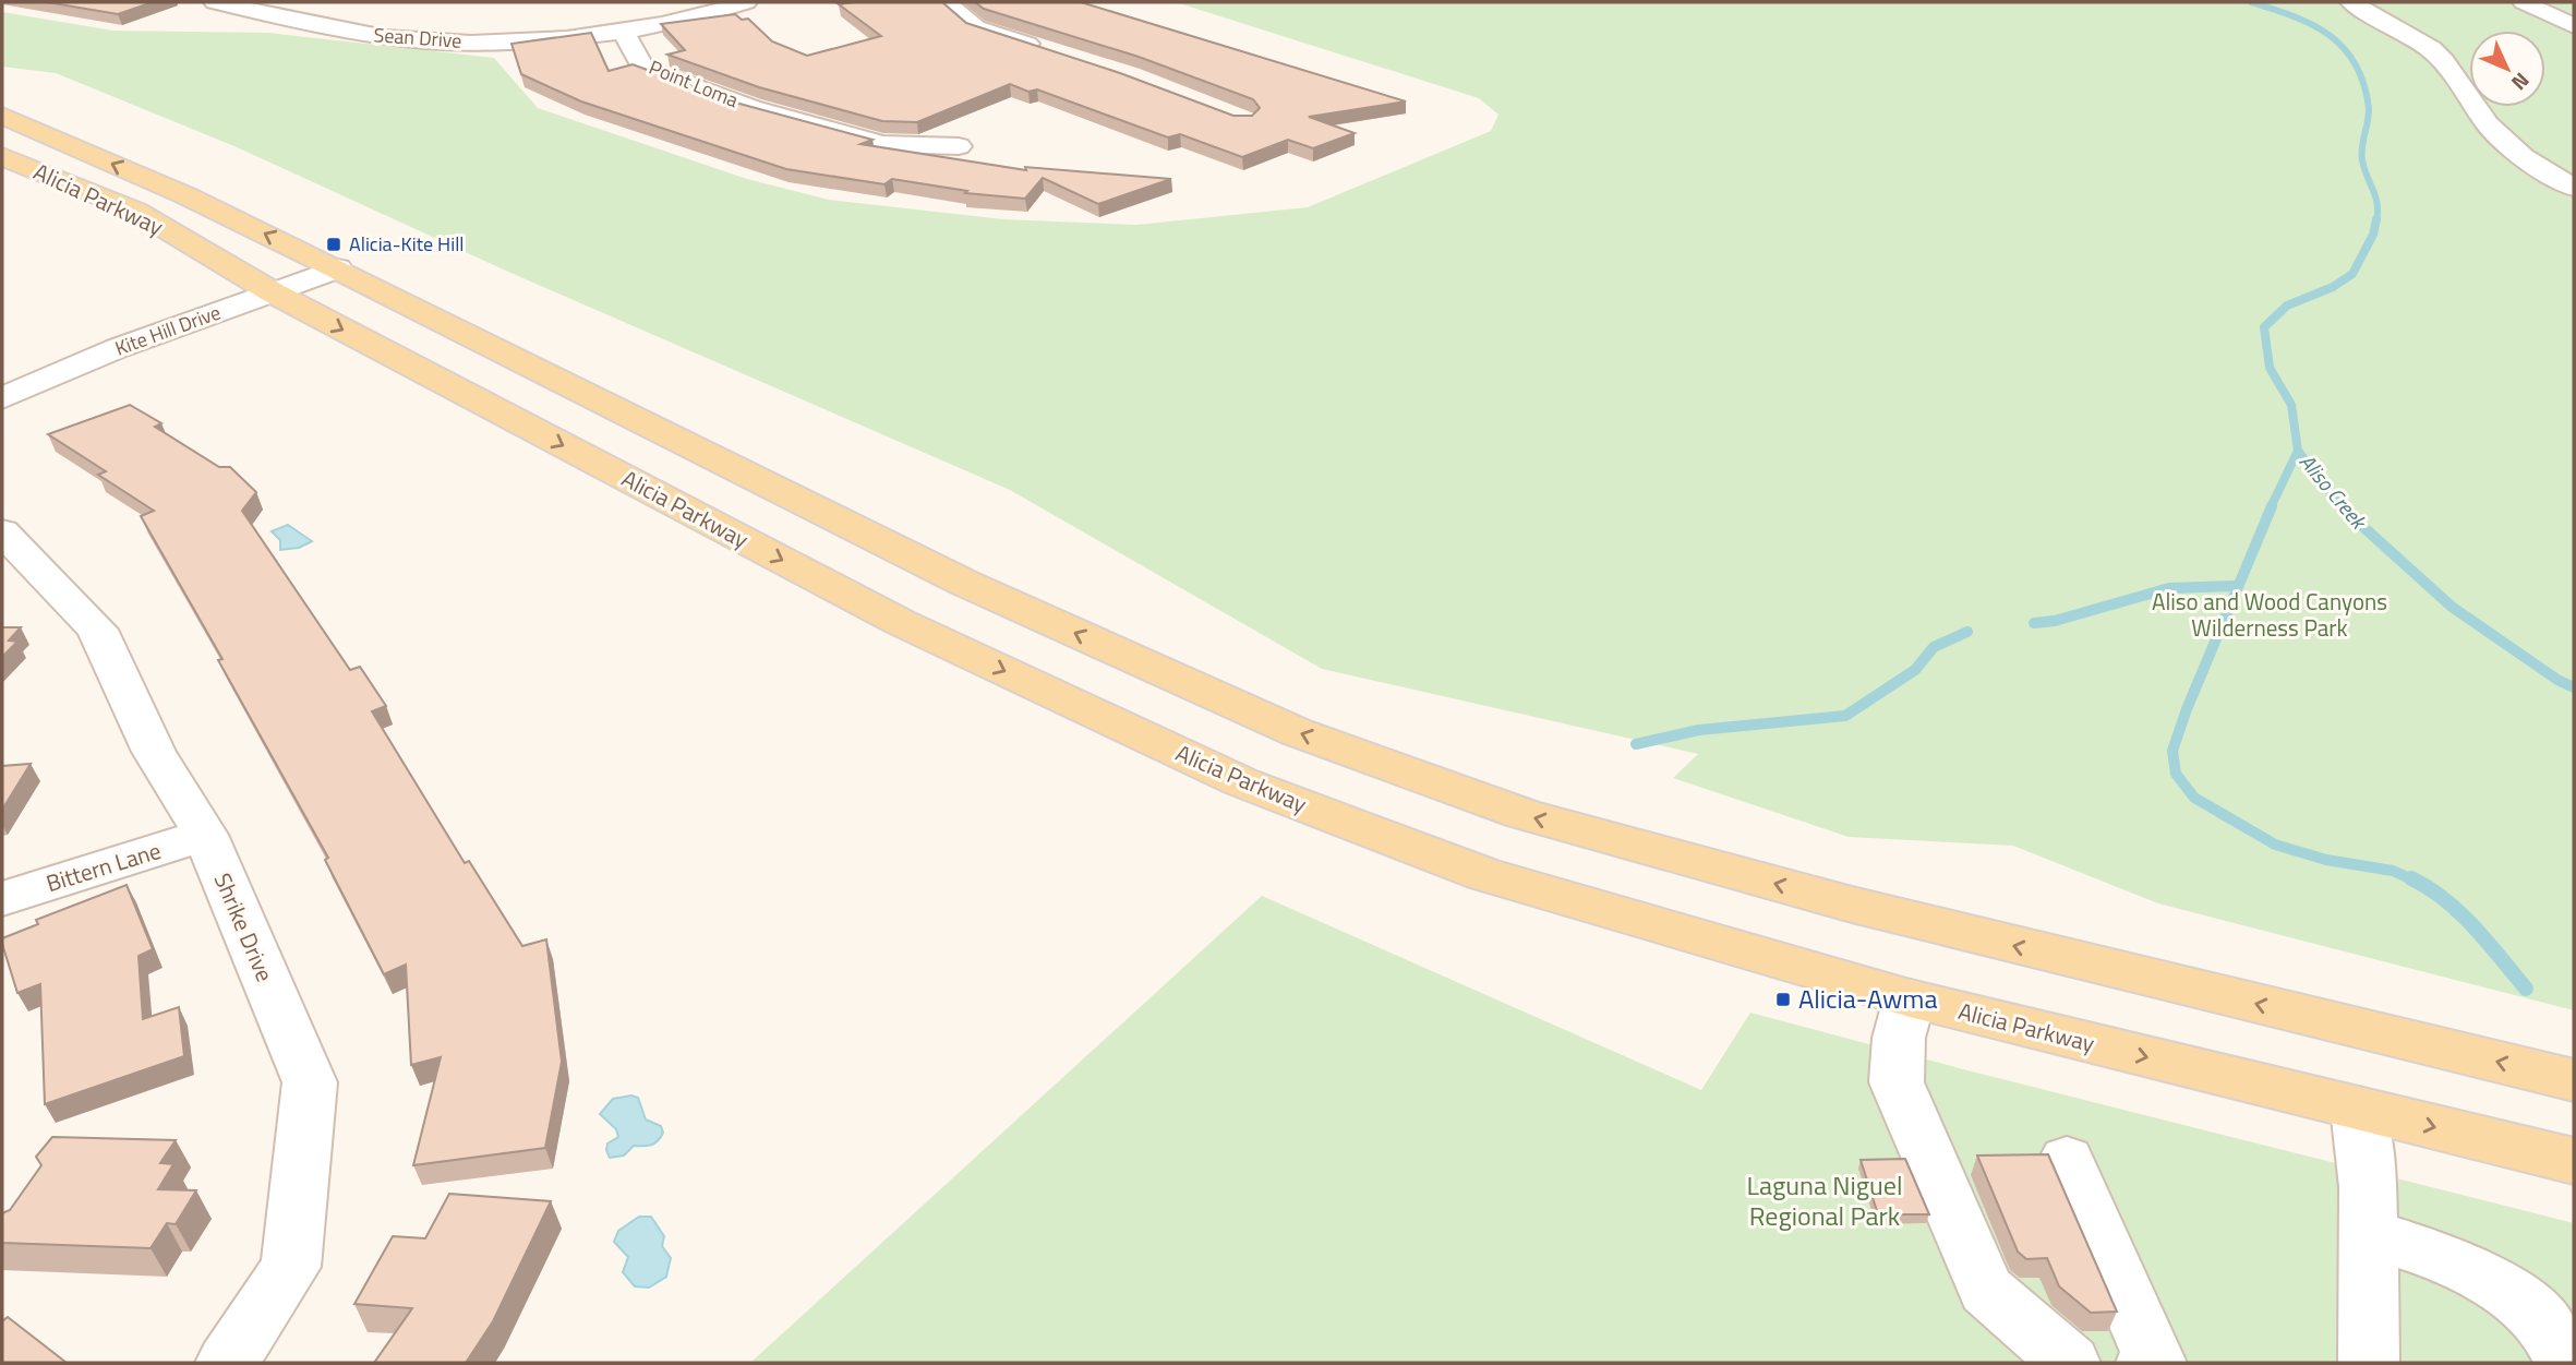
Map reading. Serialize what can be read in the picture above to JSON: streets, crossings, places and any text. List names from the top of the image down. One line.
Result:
{"streets":{"main road":["Alicia Parkway"],"street":["Sean Drive","Point Loma","Kite Hill Drive","Bittern Lane","Shrike Drive"]},"crossings":[["Sean Drive","Point Loma"],["Alicia Parkway","Kite Hill Drive"],["Bittern Lane","Shrike Drive"]],"water":["Aliso Creek"],"parks":["Aliso and Wood Canyons Wilderness Park","Laguna Niguel Regional Park"],"places":{"transit":["Alicia-Kite Hill","Alicia-Awma"]},"north":"bottom right"}
